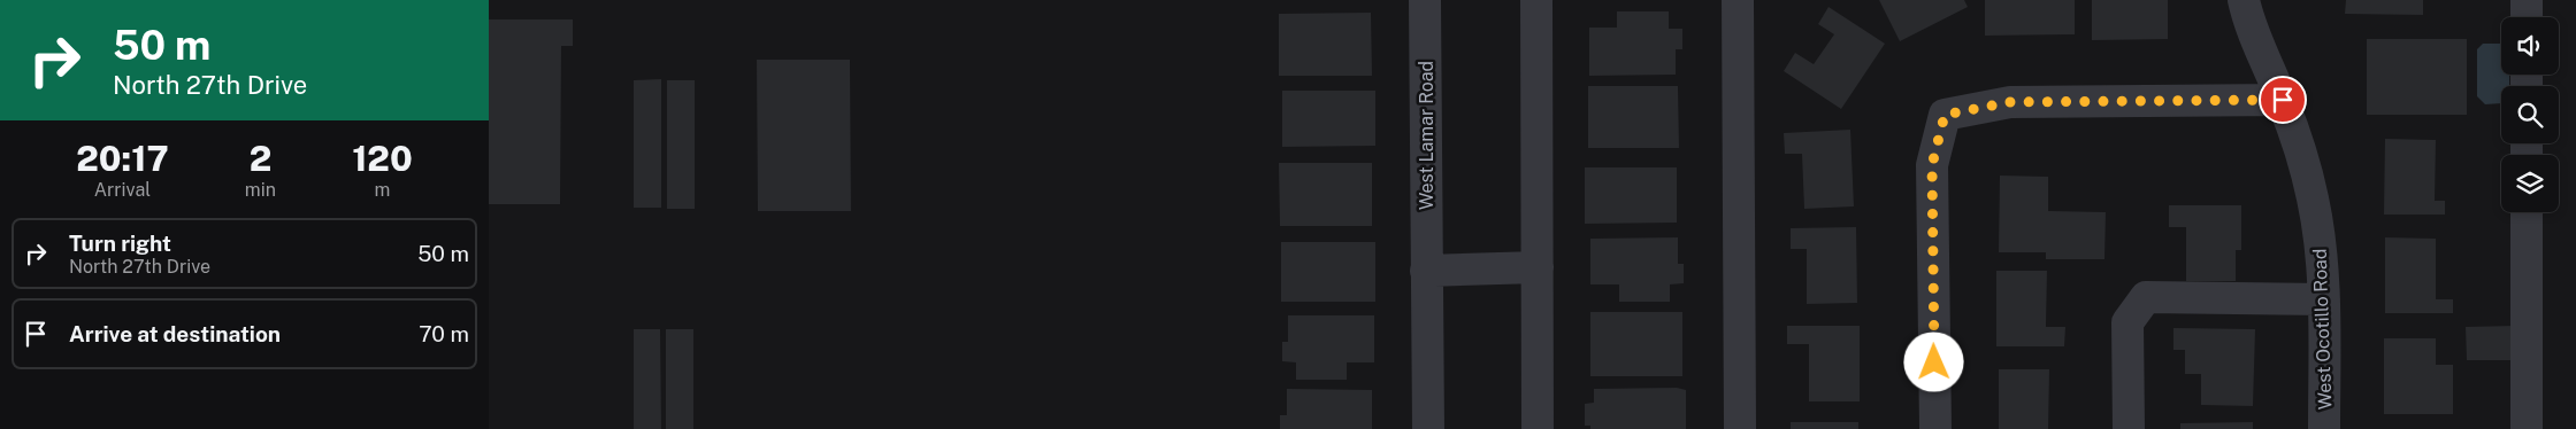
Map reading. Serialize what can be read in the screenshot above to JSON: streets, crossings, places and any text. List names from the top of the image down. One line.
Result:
{"streets":{"street":["West Lamar Road","West Ocotillo Road"]},"page":{"turn":["50 m","North 27th Drive"],"eta":["20:17","Arrival","2","min","120","m"],"list":[{"name":"Turn right","note":"North 27th Drive","value":"50 m"},{"name":"Arrive at destination","value":"70 m"}]}}
